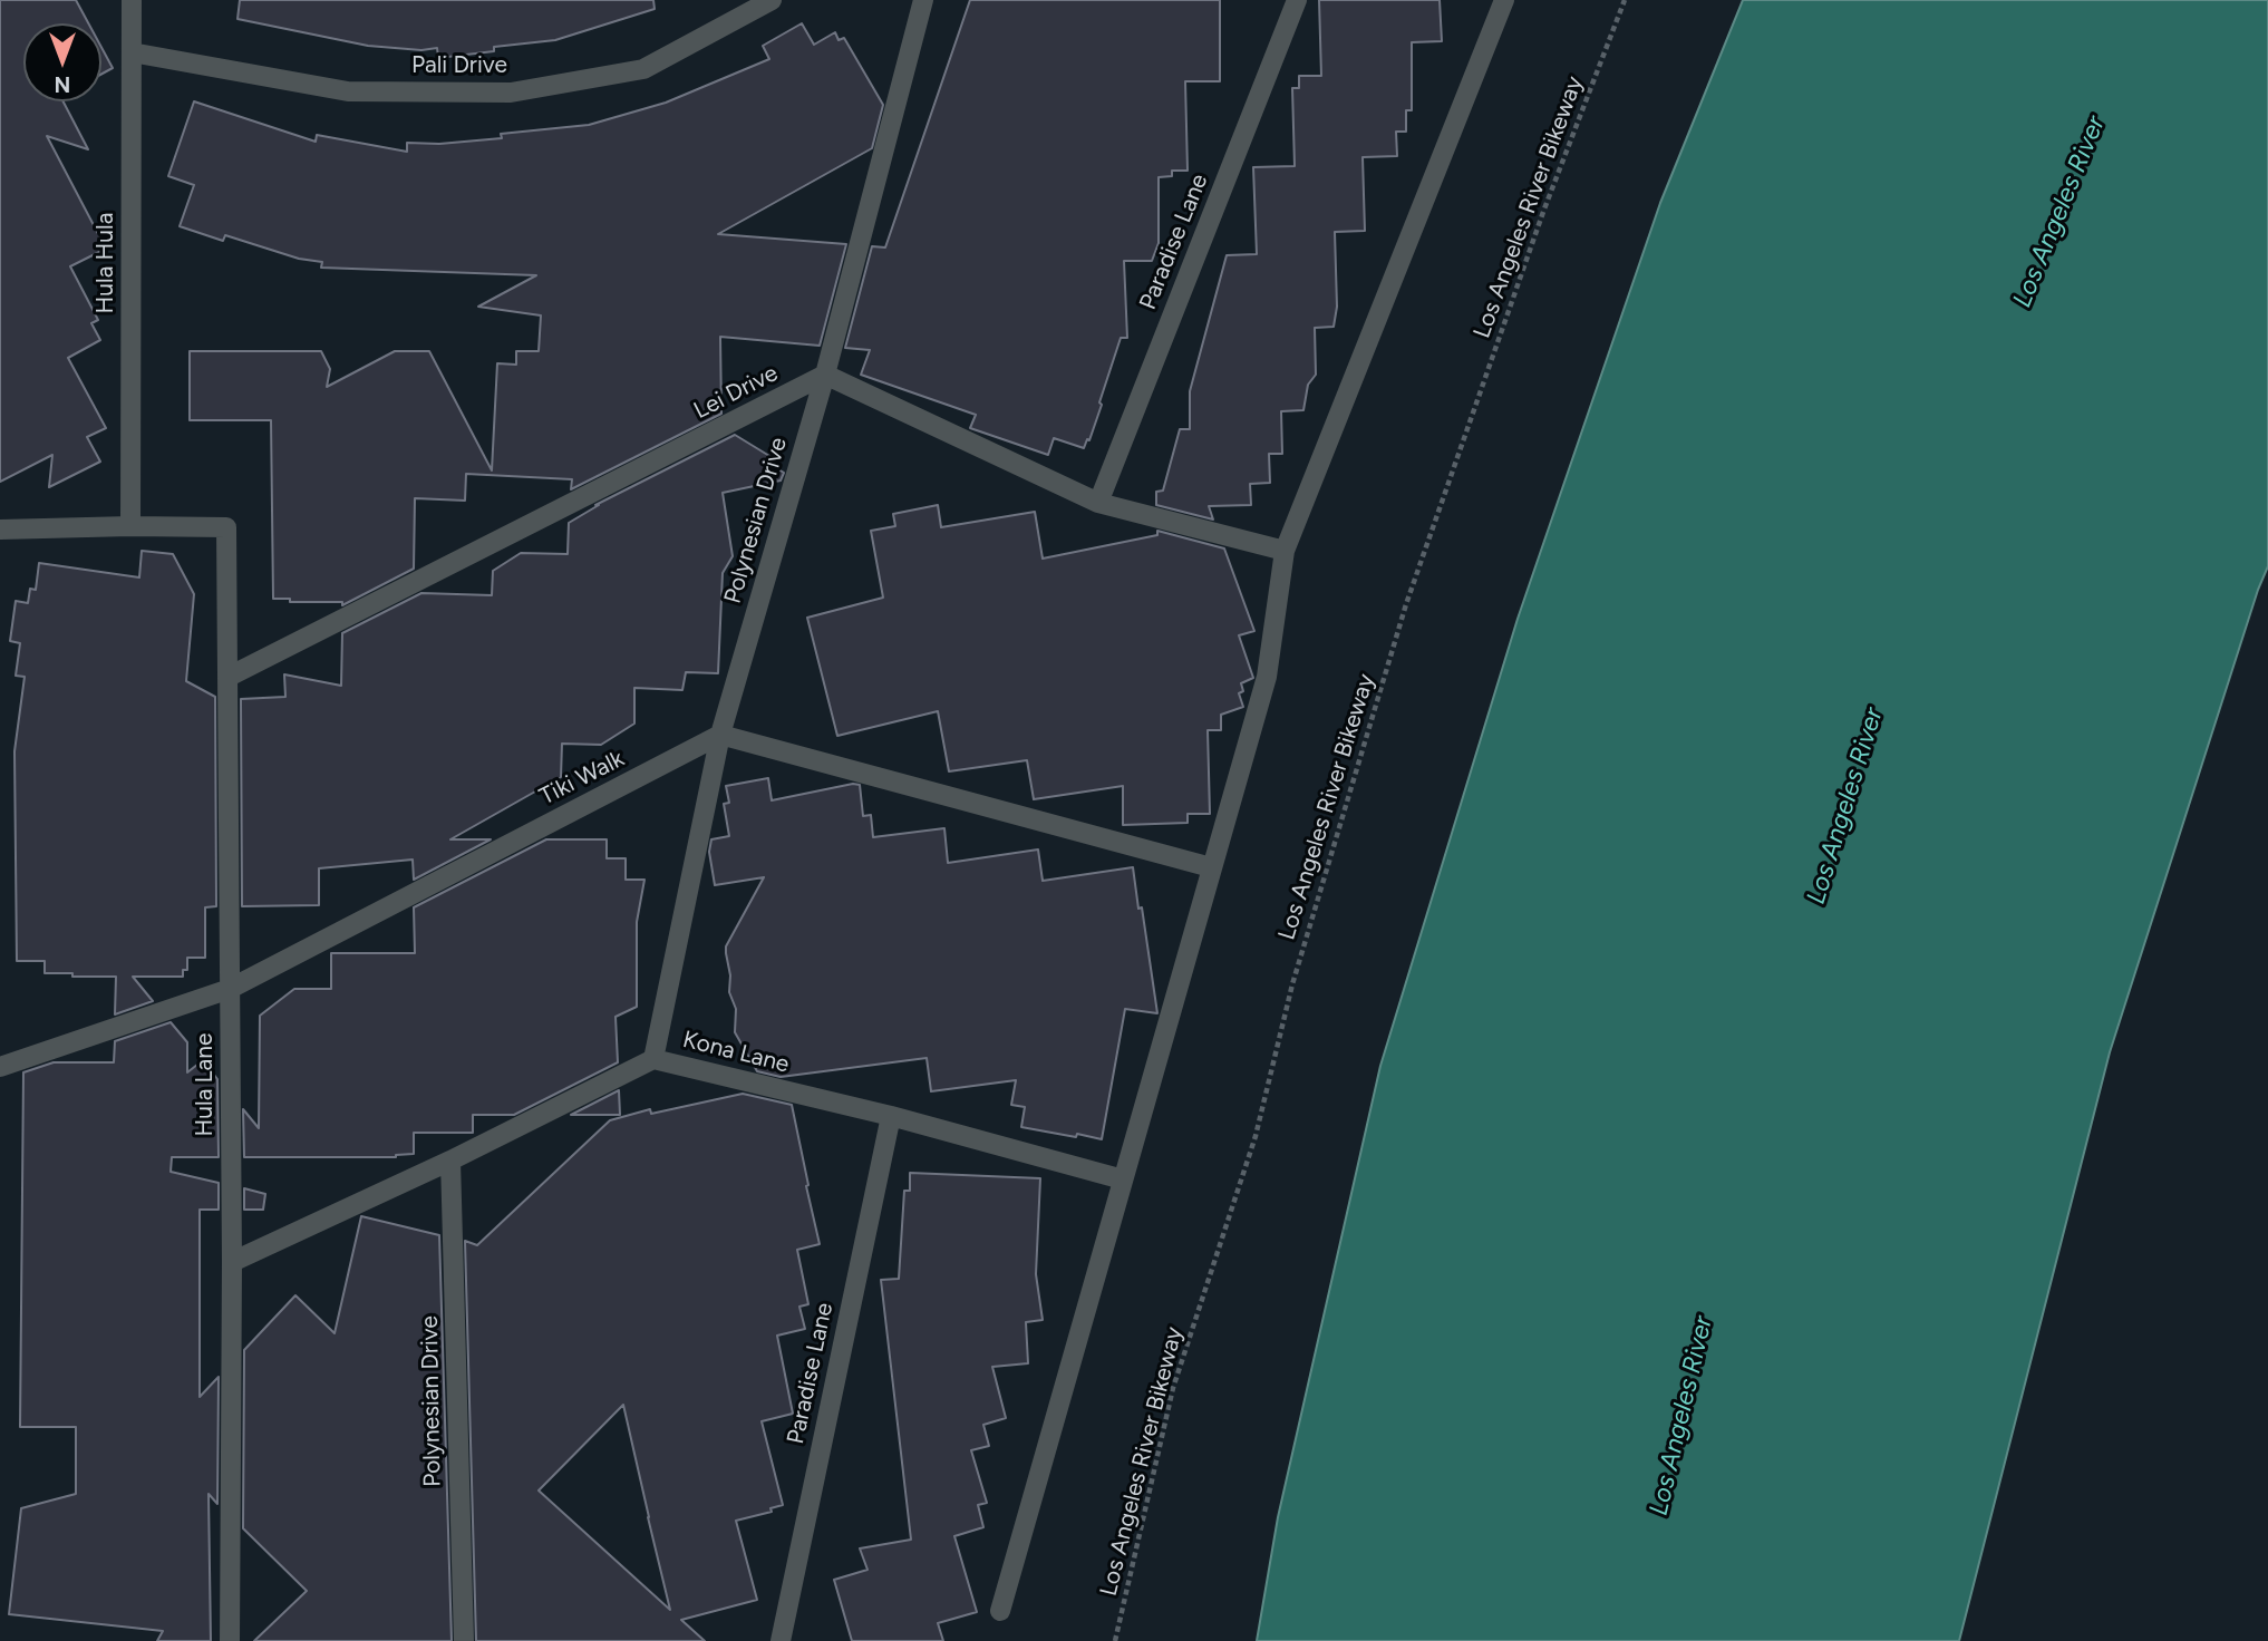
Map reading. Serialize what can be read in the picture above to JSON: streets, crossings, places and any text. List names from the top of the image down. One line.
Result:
{"streets":{"lane":["Pali Drive","Paradise Lane","Hula Hula","Lei Drive","Polynesian Drive","Tiki Walk","Kona Lane","Hula Lane"],"path":["Los Angeles River Bikeway"]},"crossings":[["Pali Drive","Hula Hula"],["Paradise Lane","Kona Lane"],["Hula Hula","Hula Lane"],["Lei Drive","Polynesian Drive"],["Lei Drive","Hula Lane"],["Polynesian Drive","Tiki Walk"],["Polynesian Drive","Kona Lane"],["Tiki Walk","Hula Lane"],["Kona Lane","Hula Lane"]],"water":["Los Angeles River"],"north":"bottom"}
